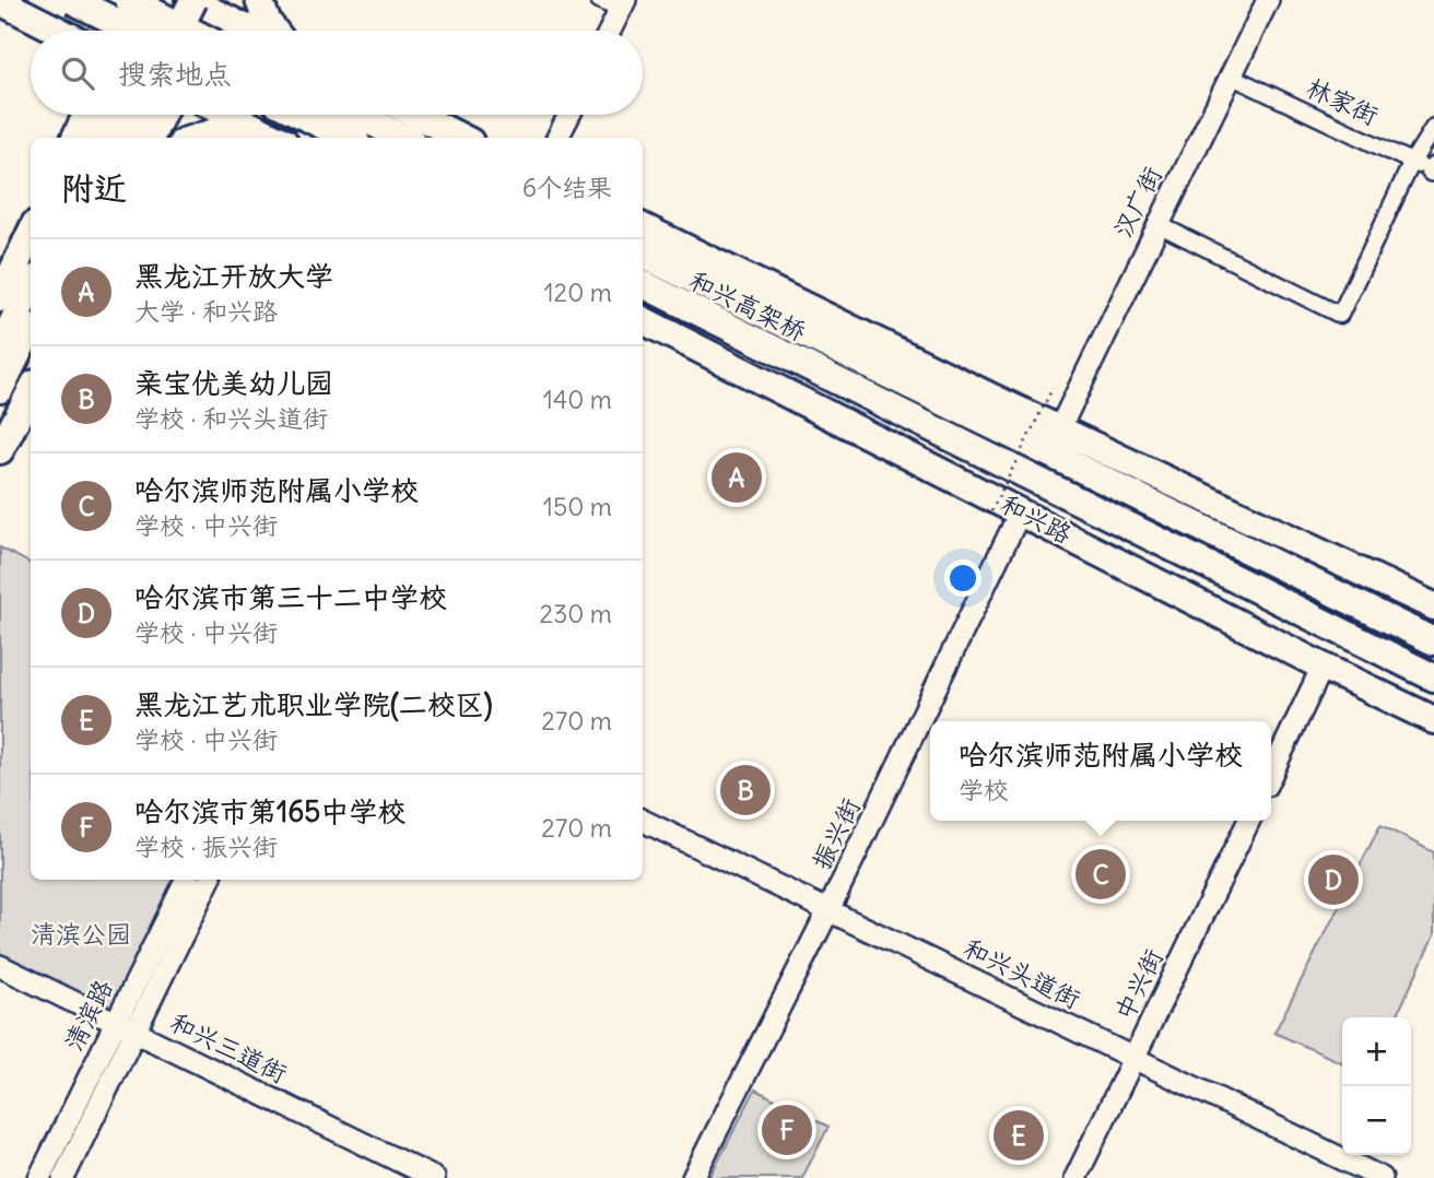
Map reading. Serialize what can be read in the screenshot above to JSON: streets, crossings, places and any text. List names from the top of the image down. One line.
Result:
{"streets":{"highway":["和兴高架桥","和兴路"],"street":["林家街","汉广街","振兴街","和兴头道街","中兴街","清滨路","和兴三道街"]},"crossings":[["林家街","汉广街"],["和兴高架桥","和兴路"],["和兴路","振兴街"],["振兴街","和兴头道街"],["和兴头道街","中兴街"],["清滨路","和兴三道街"]],"parks":["清滨公园"],"page":{"search":"搜索地点","heading":["附近","6个结果"],"list":[{"mark":"A","name":"黑龙江开放大学","note":"大学 · 和兴路","value":"120 m"},{"mark":"B","name":"亲宝优美幼儿园","note":"学校 · 和兴头道街","value":"140 m"},{"mark":"C","name":"哈尔滨师范附属小学校","note":"学校 · 中兴街","value":"150 m"},{"mark":"D","name":"哈尔滨市第三十二中学校","note":"学校 · 中兴街","value":"230 m"},{"mark":"E","name":"黑龙江艺术职业学院(二校区)","note":"学校 · 中兴街","value":"270 m"},{"mark":"F","name":"哈尔滨市第165中学校","note":"学校 · 振兴街","value":"270 m"}],"pins":["A","B","C","D","F","E"],"popup":["哈尔滨师范附属小学校","学校"],"map_buttons":["+","−"]}}
